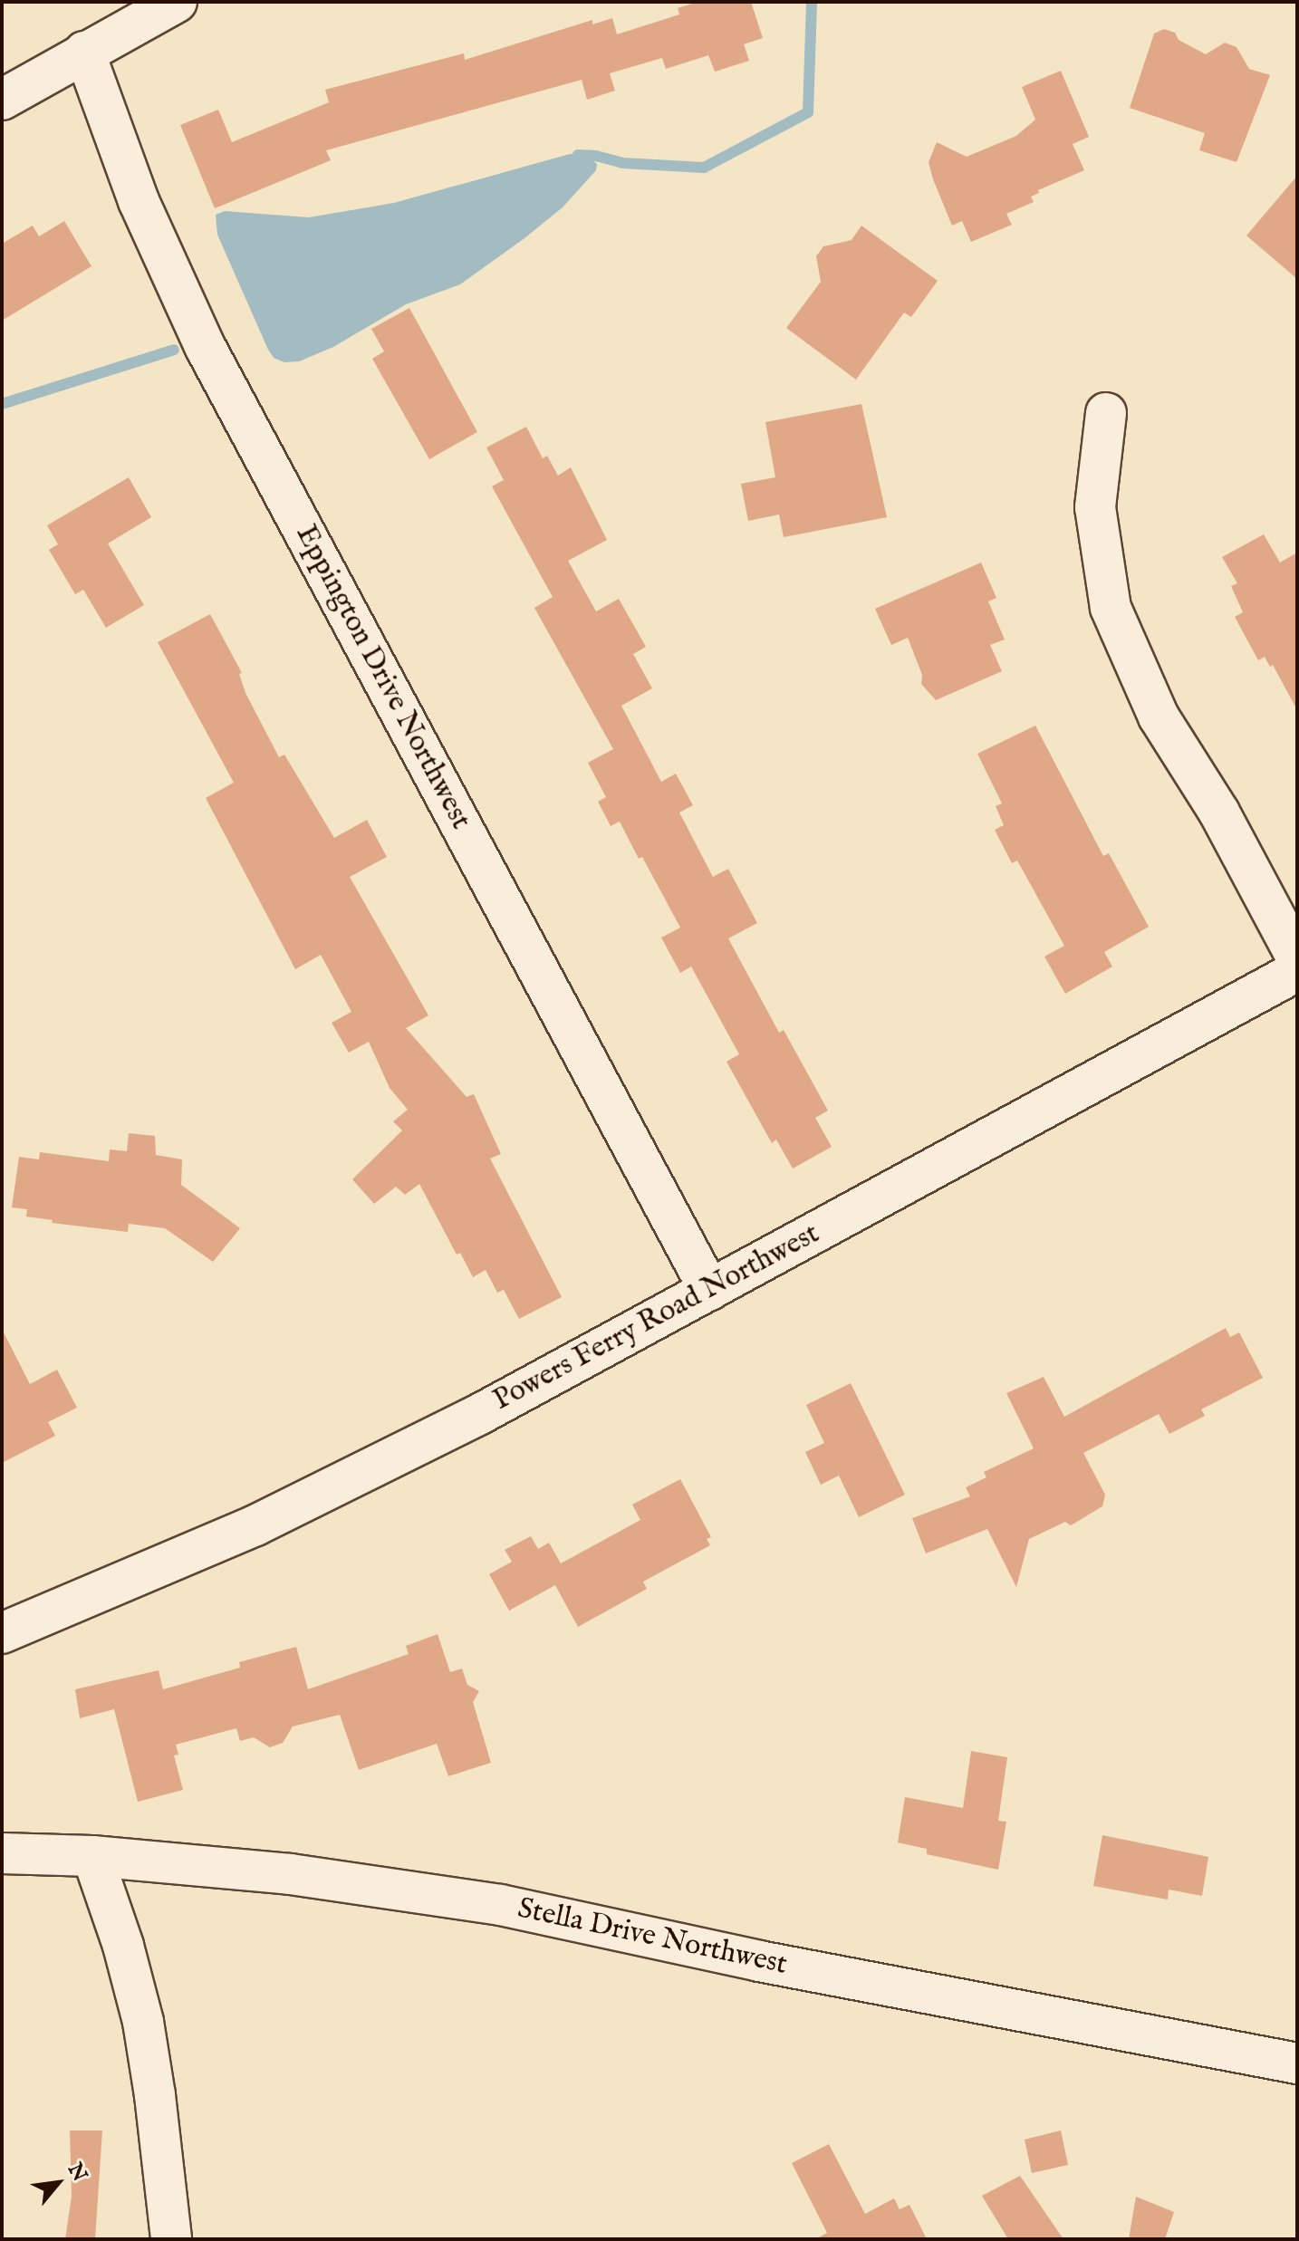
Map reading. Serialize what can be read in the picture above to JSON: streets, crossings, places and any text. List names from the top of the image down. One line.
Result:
{"streets":{"street":["Eppington Drive Northwest","Powers Ferry Road Northwest","Stella Drive Northwest"]},"crossings":[["Eppington Drive Northwest","Powers Ferry Road Northwest"]],"north":"top right"}
